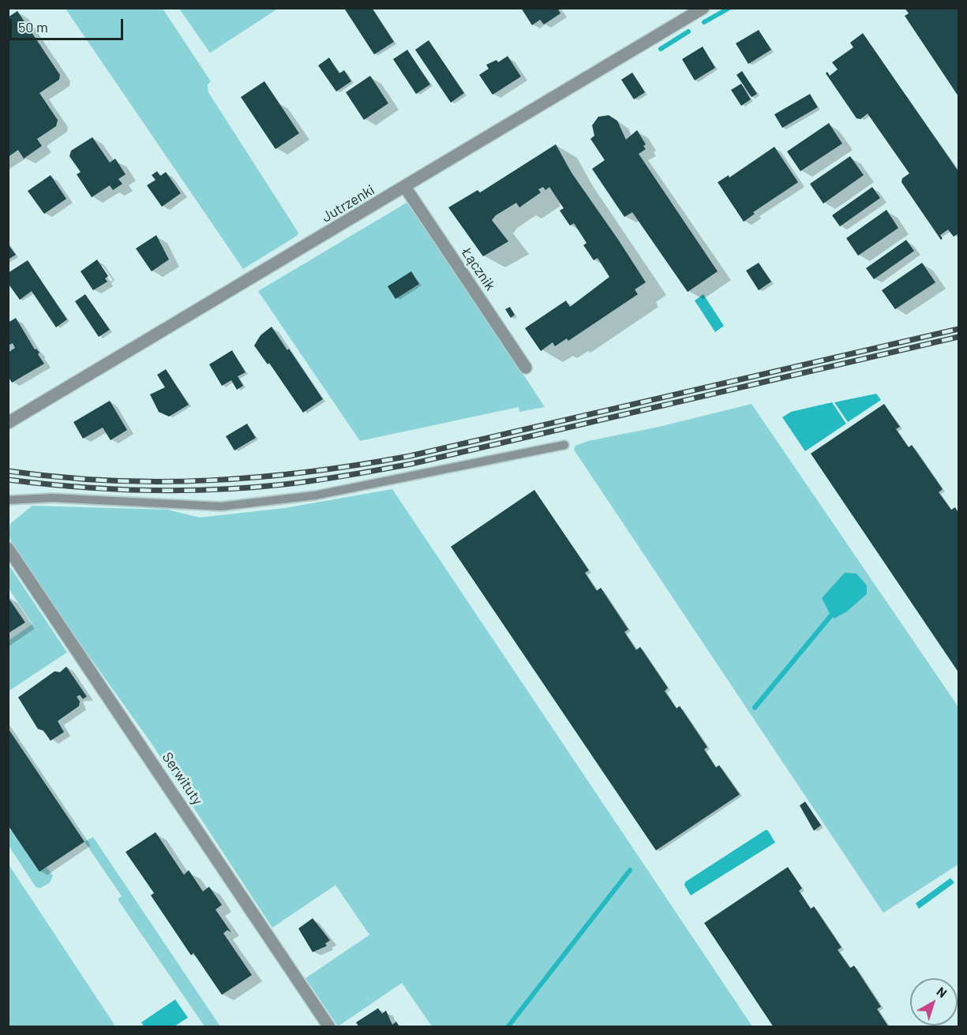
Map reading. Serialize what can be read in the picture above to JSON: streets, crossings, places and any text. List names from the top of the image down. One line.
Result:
{"streets":{"street":["Jutrzenki","Łącznik","Serwituty"]},"crossings":[["Jutrzenki","Łącznik"]],"scale_bar":"50 m","north":"top right"}
